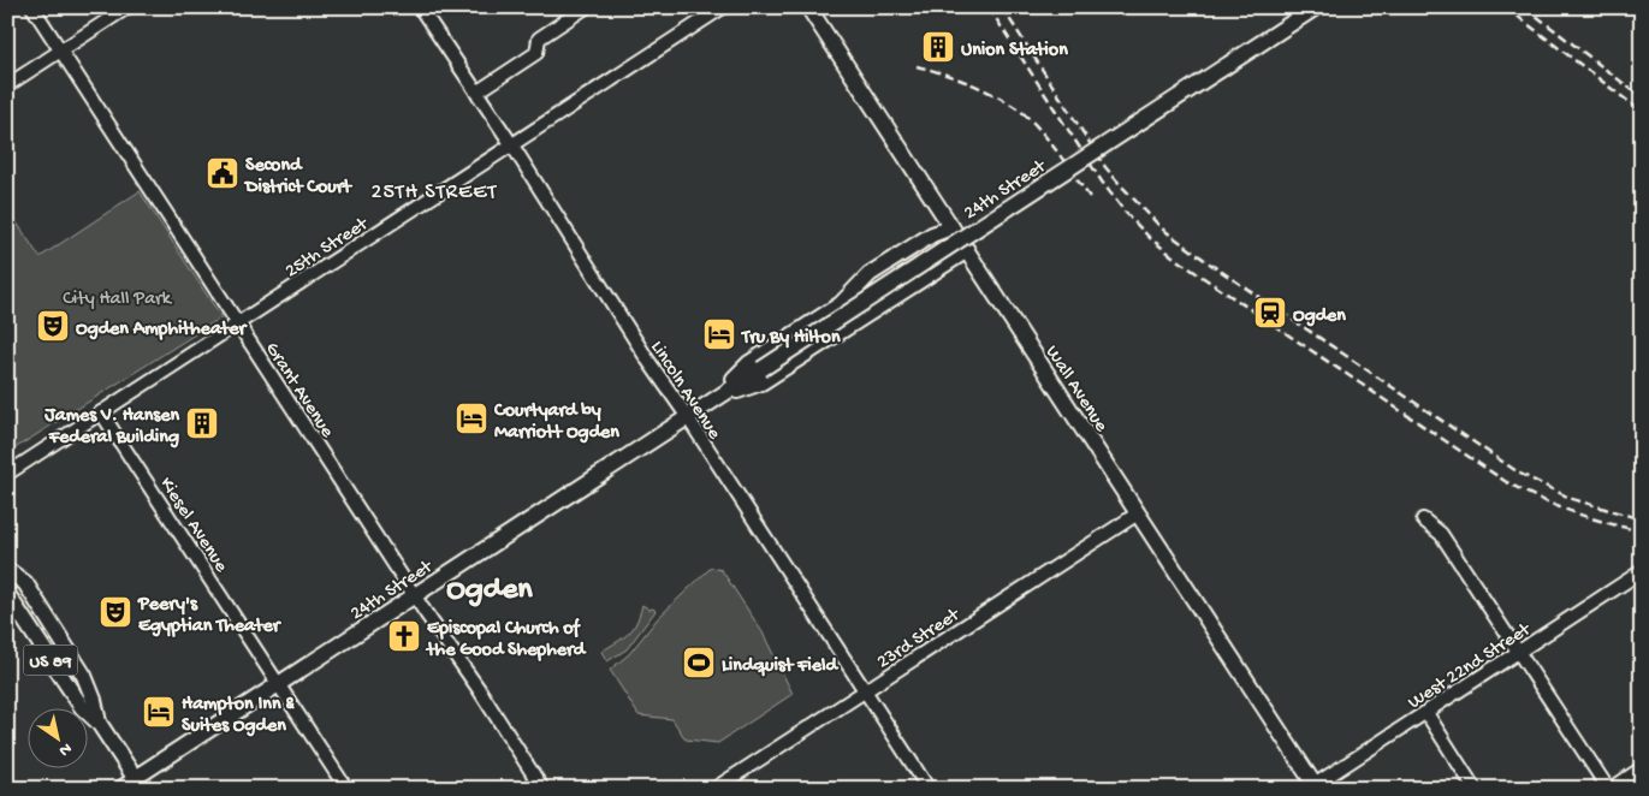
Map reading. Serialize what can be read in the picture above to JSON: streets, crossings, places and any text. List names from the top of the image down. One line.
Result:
{"streets":{"main road":["24th Street","Wall Avenue","US 89"],"street":["25th Street","Grant Avenue","Lincoln Avenue","Kiesel Avenue","23rd Street","West 22nd Street"]},"crossings":[["24th Street","Wall Avenue"],["24th Street","Grant Avenue"],["24th Street","Lincoln Avenue"],["24th Street","Kiesel Avenue"],["24th Street","US 89"],["25th Street","Grant Avenue"],["25th Street","Lincoln Avenue"],["25th Street","Kiesel Avenue"],["Wall Avenue","23rd Street"],["Wall Avenue","West 22nd Street"],["Lincoln Avenue","23rd Street"]],"districts":["25TH STREET","Ogden"],"parks":["City Hall Park"],"places":{"building":["Union Station","James V. Hansen Federal Building"],"public building":["Second District Court"],"station":["Ogden"],"theatre":["Ogden Amphitheater","Peery's Egyptian Theater"],"hotel":["Tru By Hilton","Courtyard by Marriott Ogden","Hampton Inn & Suites Ogden"],"church":["Episcopal Church of the Good Shepherd"],"sports":["Lindquist Field"]},"north":"bottom right"}
